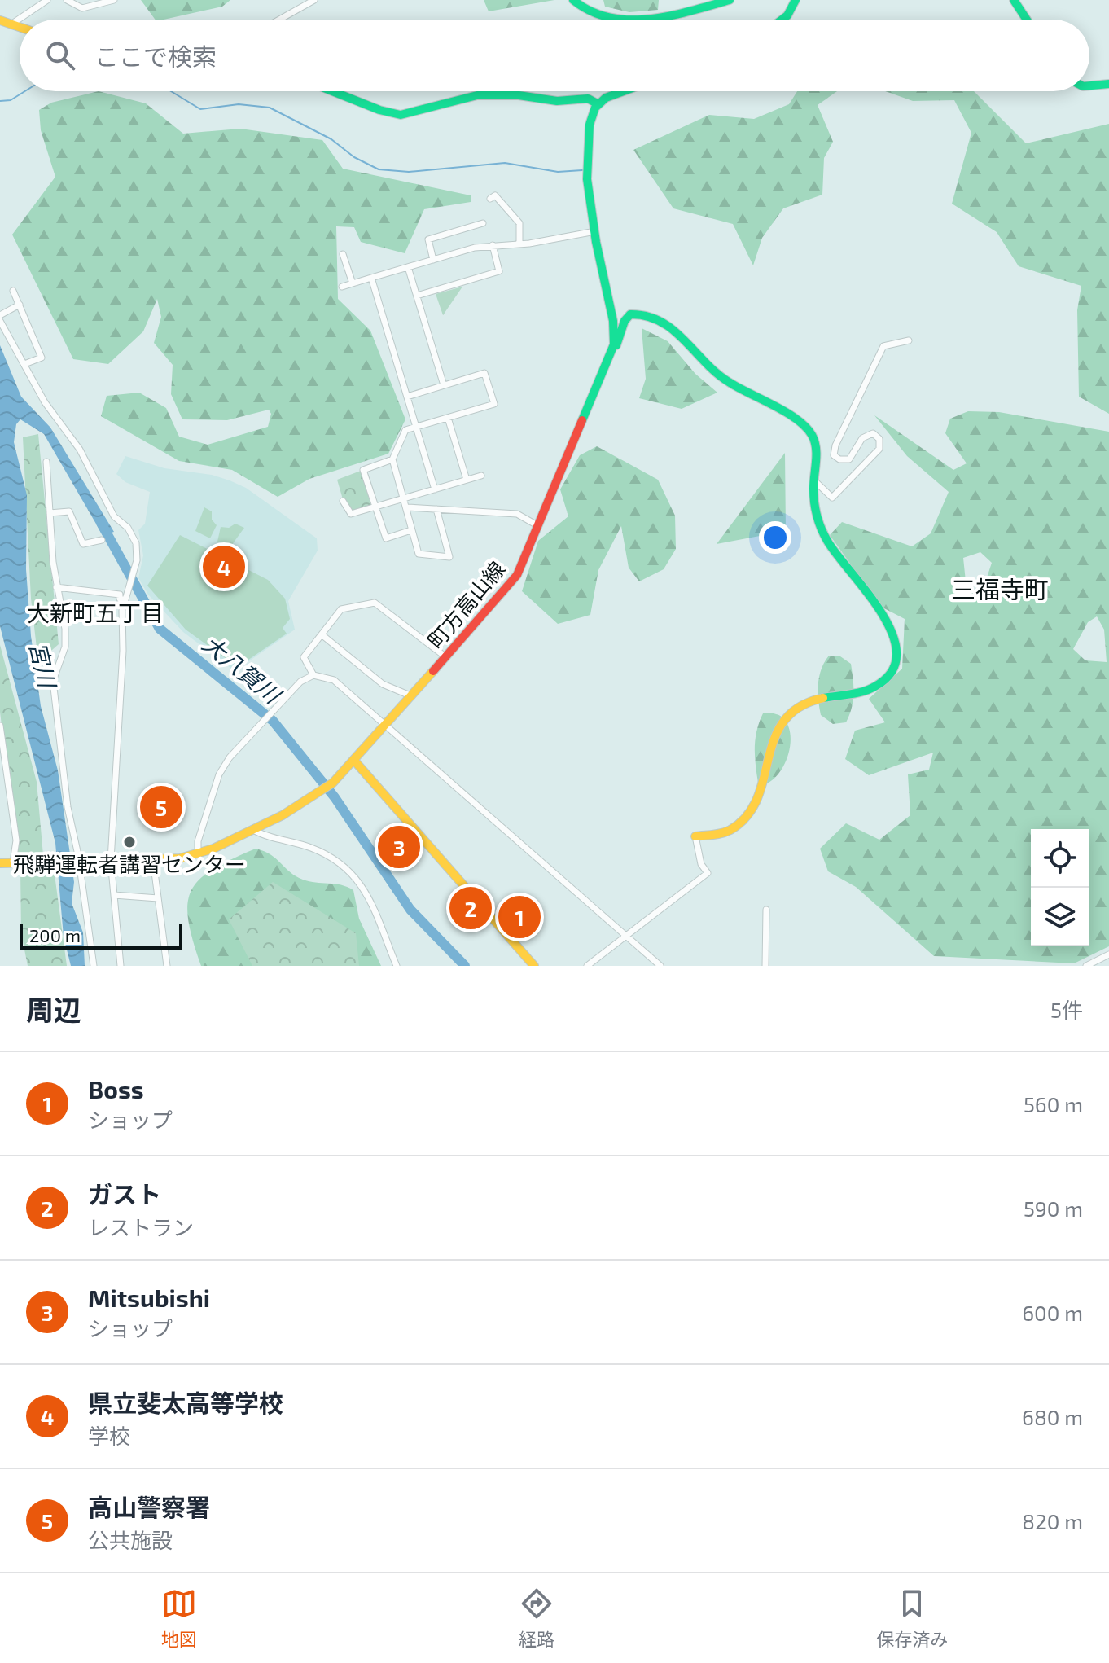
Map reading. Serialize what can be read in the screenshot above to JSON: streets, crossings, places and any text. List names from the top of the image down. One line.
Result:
{"streets":{"street":["町方高山線"]},"districts":["三福寺町","大新町五丁目"],"water":["宮川","大八賀川"],"places":["飛騨運転者講習センター"],"scale_bar":"200 m","page":{"search":"ここで検索","pins":["4","5","3","2","1"],"scale":"200 m","heading":["周辺","5件"],"list":[{"mark":"1","name":"Boss","note":"ショップ","value":"560 m"},{"mark":"2","name":"ガスト","note":"レストラン","value":"590 m"},{"mark":"3","name":"Mitsubishi","note":"ショップ","value":"600 m"},{"mark":"4","name":"県立斐太高等学校","note":"学校","value":"680 m"},{"mark":"5","name":"高山警察署","note":"公共施設","value":"820 m"}],"nav":["地図","経路","保存済み"]}}
